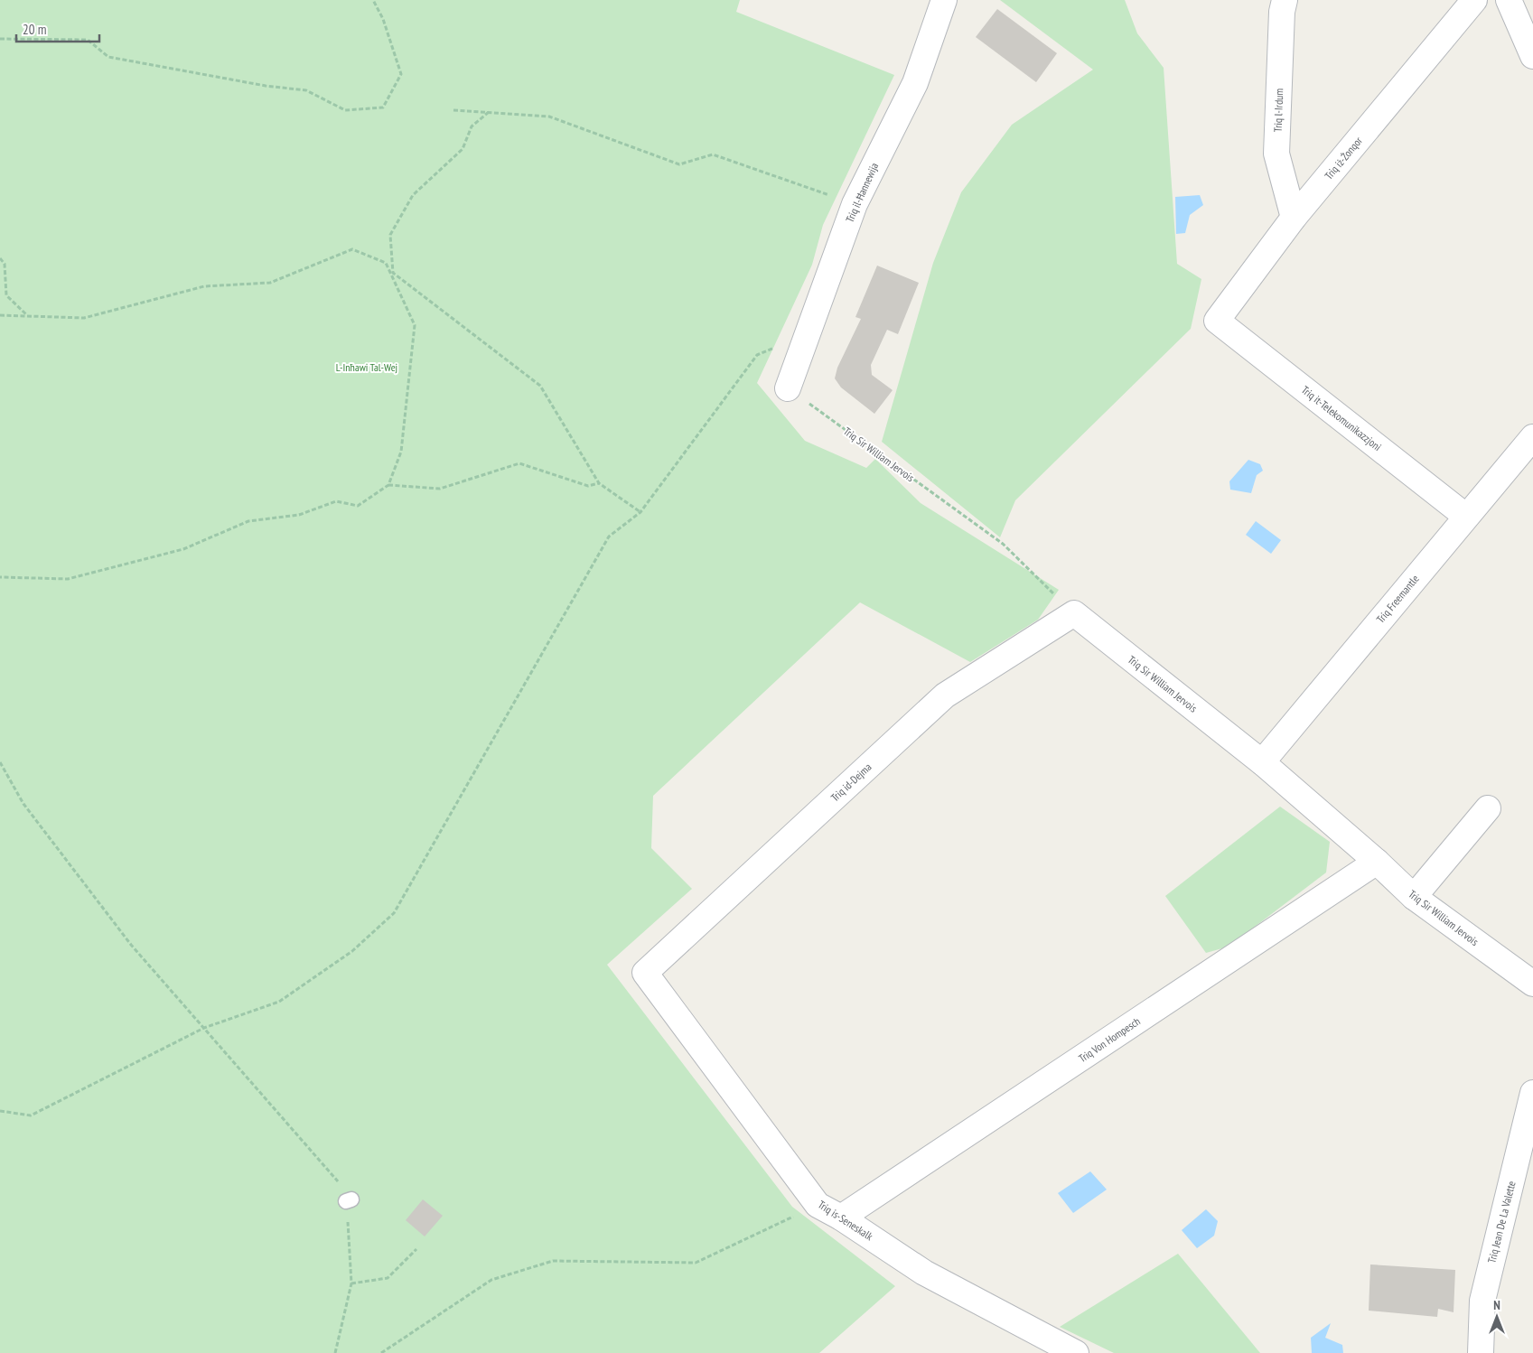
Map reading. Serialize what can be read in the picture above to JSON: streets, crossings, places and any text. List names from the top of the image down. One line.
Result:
{"streets":{"street":["Triq l-Irdum","Triq iż-Żonqor","Triq il-Ħannewija","Triq it-Telekomunikazzjoni","Triq Sir William Jervois","Triq Freemantle","Triq id-Dejma","Triq Von Hompesch","Triq is-Seneskalk","Triq Jean De La Valette"]},"crossings":[["Triq l-Irdum","Triq iż-Żonqor"],["Triq iż-Żonqor","Triq it-Telekomunikazzjoni"],["Triq il-Ħannewija","Triq Sir William Jervois"],["Triq it-Telekomunikazzjoni","Triq Freemantle"],["Triq Sir William Jervois","Triq Freemantle"],["Triq Sir William Jervois","Triq id-Dejma"],["Triq Sir William Jervois","Triq Von Hompesch"],["Triq id-Dejma","Triq is-Seneskalk"],["Triq Von Hompesch","Triq is-Seneskalk"]],"parks":["L-Inħawi Tal-Wej"],"scale_bar":"20 m","north":"top"}
